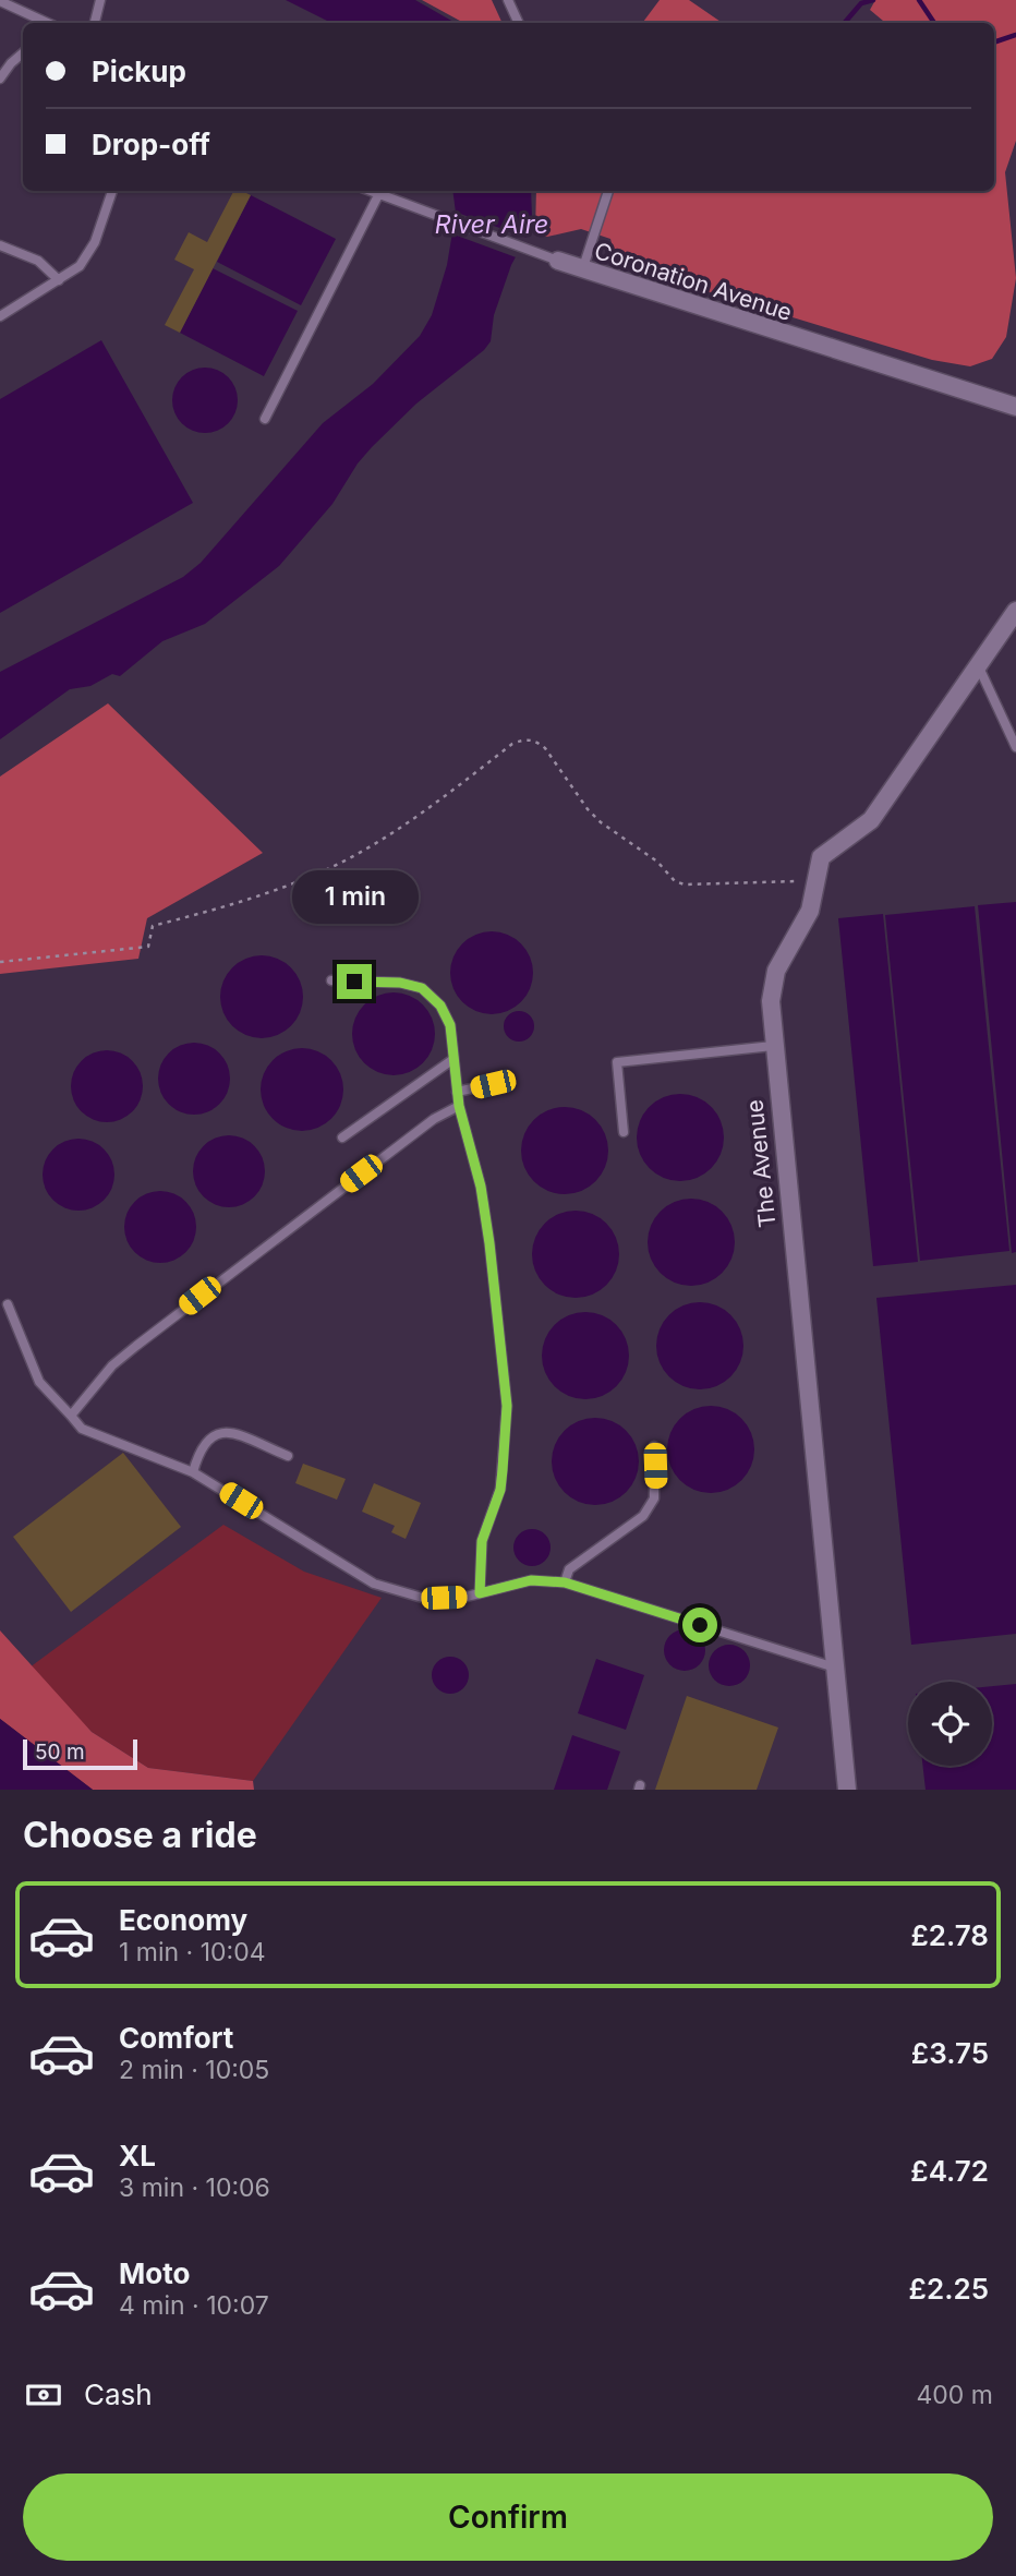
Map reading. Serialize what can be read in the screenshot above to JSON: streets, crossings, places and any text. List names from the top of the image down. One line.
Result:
{"streets":{"street":["Coronation Avenue","The Avenue"]},"water":["River Aire"],"scale_bar":"50 m","page":{"banner":["Pickup","Drop-off"],"bubble":"1 min","scale":"50 m","heading":"Choose a ride","list":[{"name":"Economy","note":"1 min · 10:04","value":"£2.78"},{"name":"Comfort","note":"2 min · 10:05","value":"£3.75"},{"name":"XL","note":"3 min · 10:06","value":"£4.72"},{"name":"Moto","note":"4 min · 10:07","value":"£2.25"}],"pay":["Cash","400 m"],"buttons":"Confirm"}}
